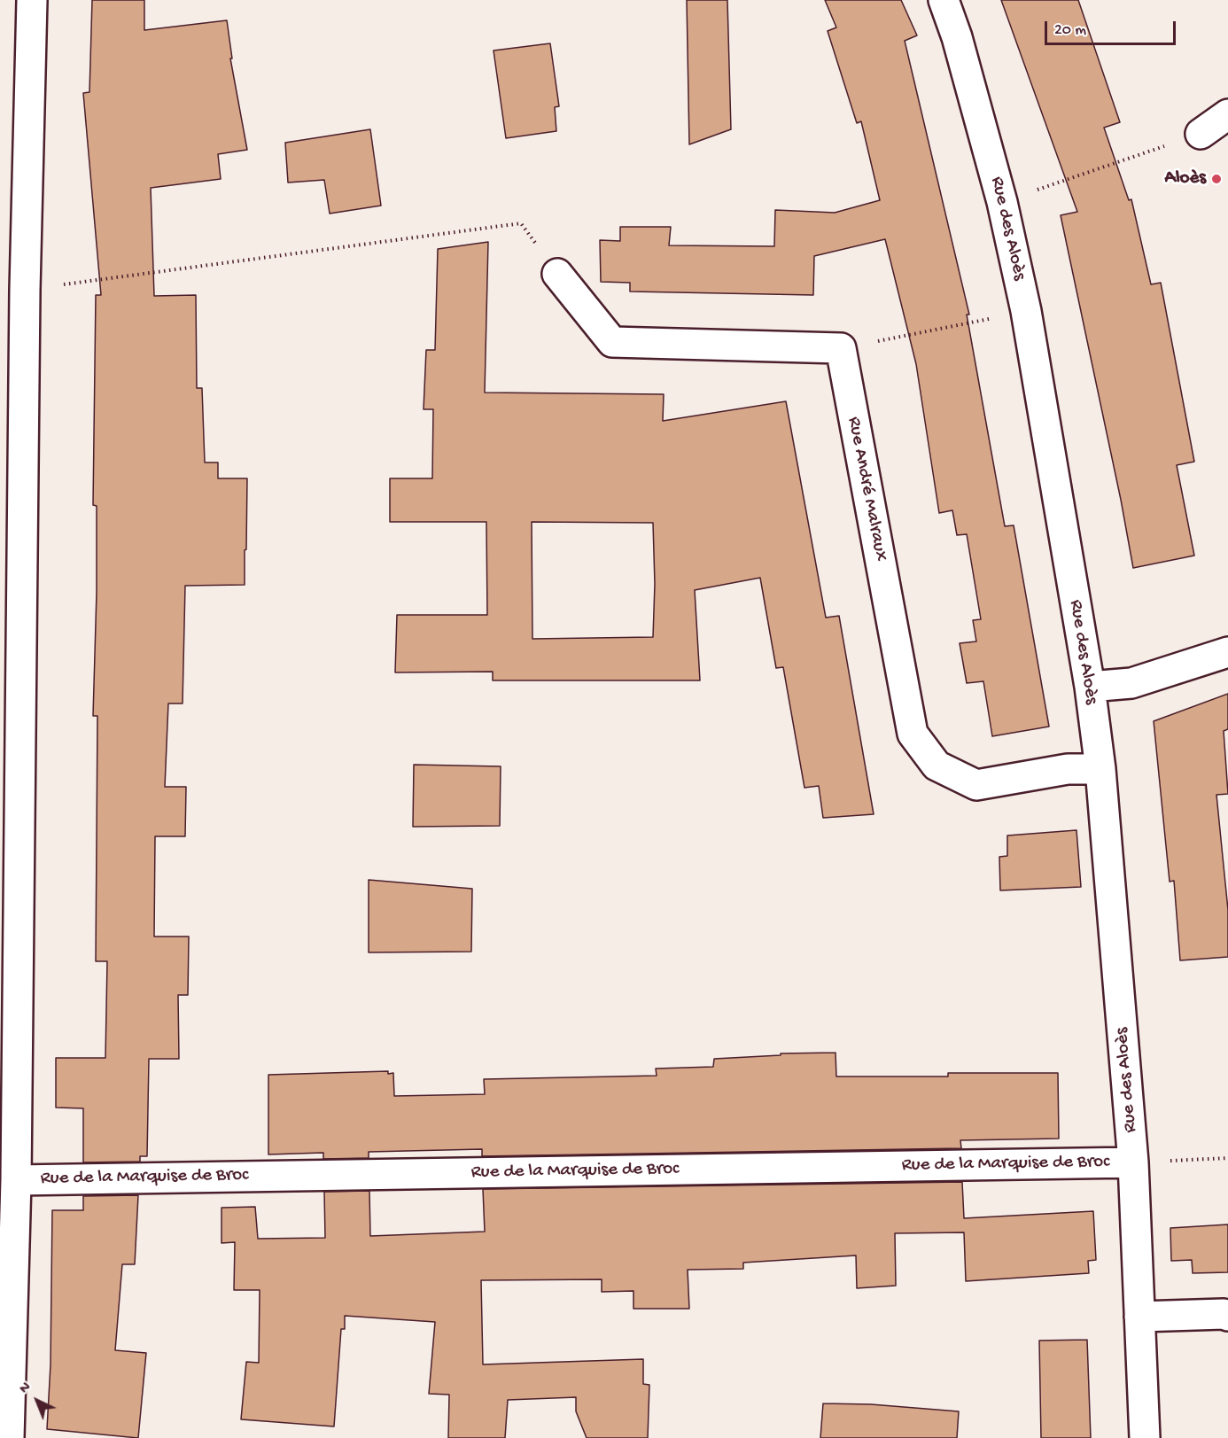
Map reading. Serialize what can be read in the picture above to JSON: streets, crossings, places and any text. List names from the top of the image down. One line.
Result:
{"streets":{"street":["Rue des Aloès","Rue André Malraux","Rue de la Marquise de Broc"]},"crossings":[["Rue des Aloès","Rue André Malraux"],["Rue des Aloès","Rue de la Marquise de Broc"]],"places":["Aloès"],"scale_bar":"20 m","north":"top left"}
